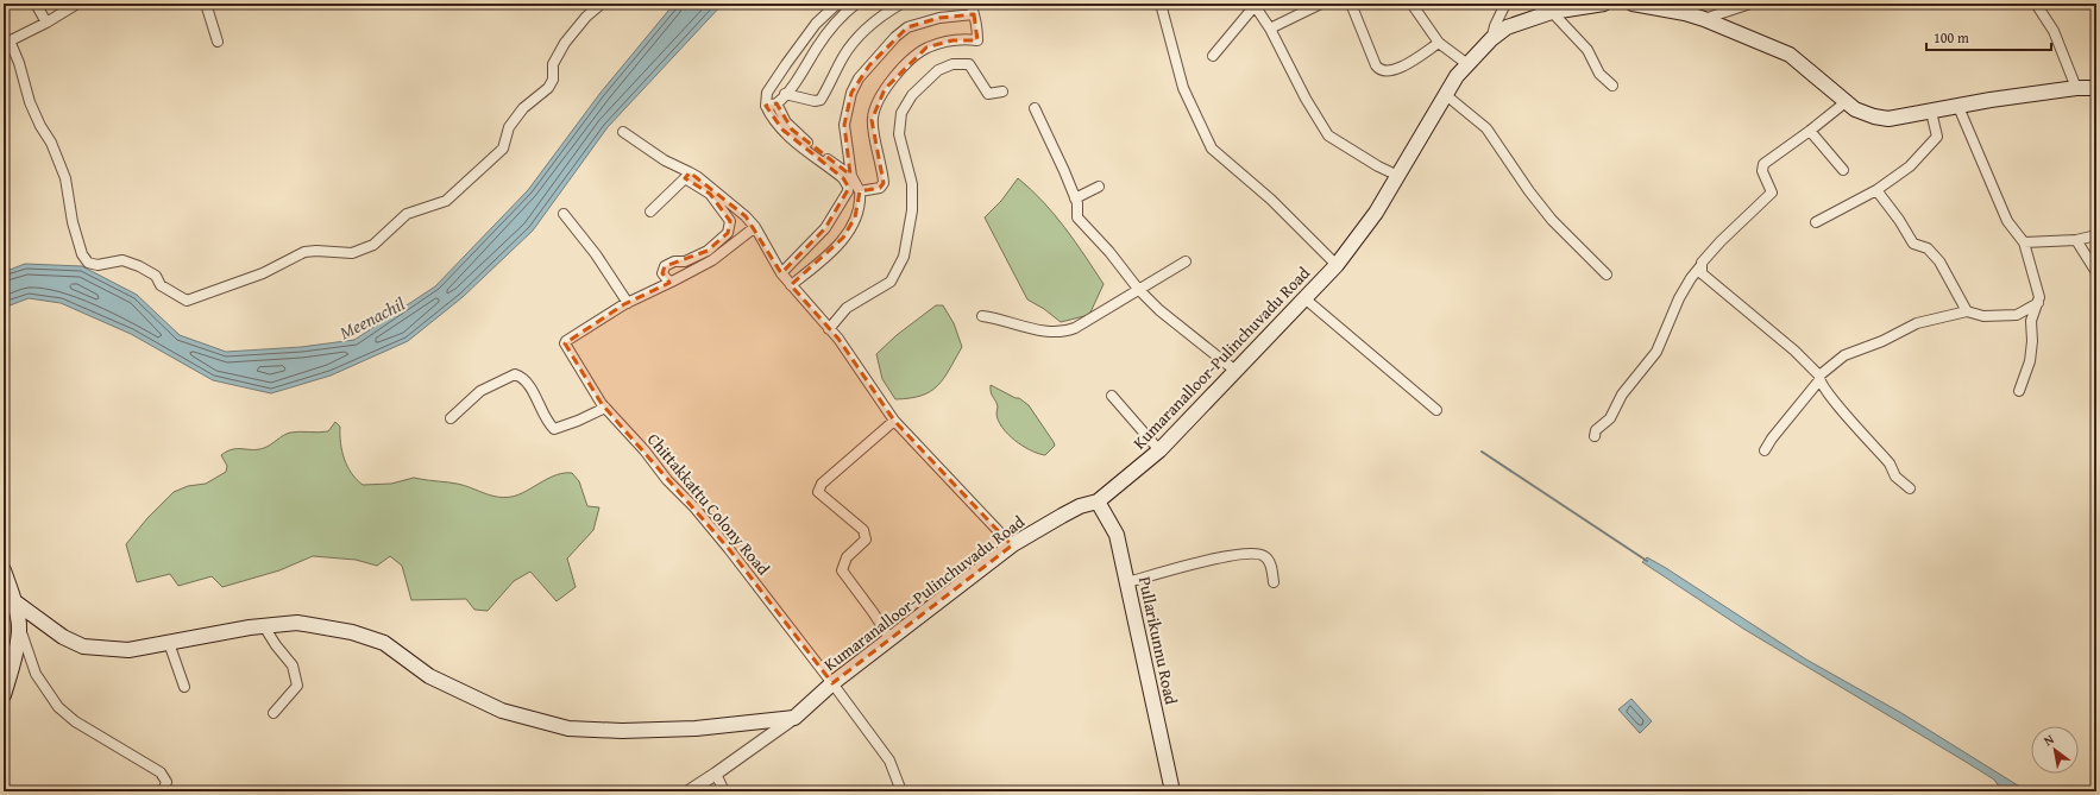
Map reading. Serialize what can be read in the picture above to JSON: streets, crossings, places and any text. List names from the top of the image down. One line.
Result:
{"streets":{"main road":["Kumaranalloor-Pulinchuvadu Road","Pullarikunnu Road"],"street":["Chittakkattu Colony Road"]},"crossings":[["Kumaranalloor-Pulinchuvadu Road","Chittakkattu Colony Road"],["Kumaranalloor-Pulinchuvadu Road","Pullarikunnu Road"]],"water":["Meenachil"],"scale_bar":"100 m","north":"top left"}
